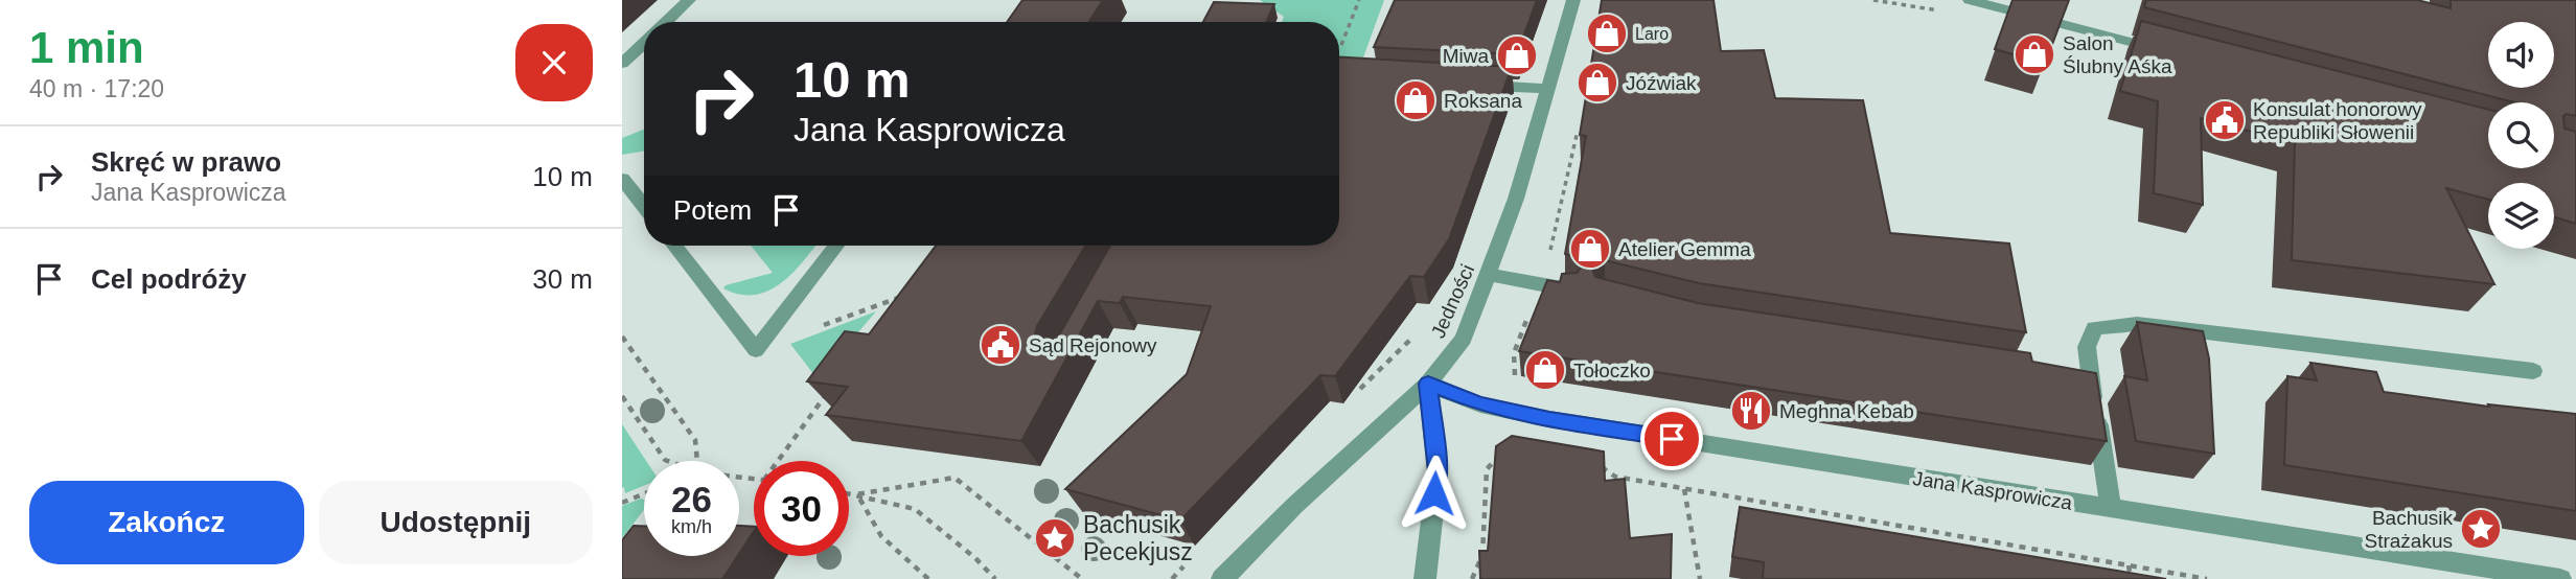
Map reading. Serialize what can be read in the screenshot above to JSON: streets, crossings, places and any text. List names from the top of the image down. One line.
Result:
{"streets":{"street":["Jedności","Jana Kasprowicza"]},"crossings":[["Jedności","Jana Kasprowicza"]],"places":{"shop":["Laro","Salon Ślubny Aśka","Miwa","Jóźwiak","Roksana","Atelier Gemma","Tołoczko"],"public building":["Konsulat honorowy Republiki Słowenii","Sąd Rejonowy"],"restaurant":["Meghna Kebab"],"place":["Bachusik Strażakus","Bachusik Pecekjusz"]},"page":{"heading":["1 min","40 m · 17:20"],"turn":["10 m","Jana Kasprowicza"],"list":[{"name":"Skręć w prawo","note":"Jana Kasprowicza","value":"10 m"},{"name":"Cel podróży","value":"30 m"}],"then":"Potem","speed":"26 km/h","limit":"30","buttons":["Zakończ","Udostępnij"]}}
